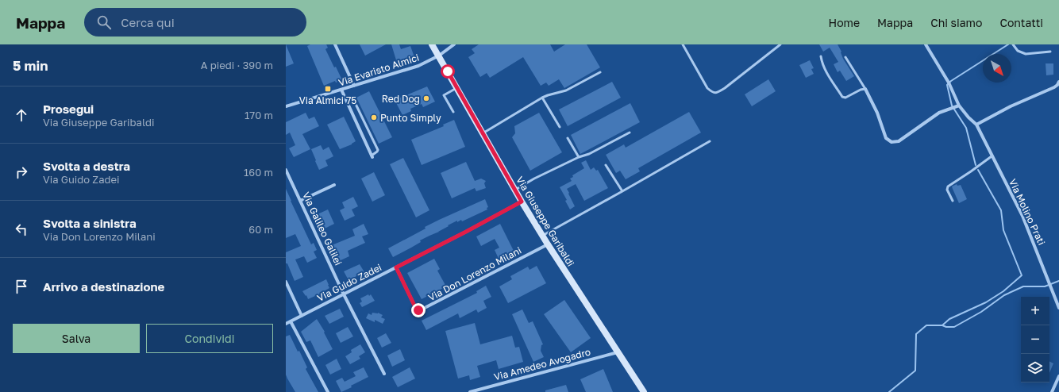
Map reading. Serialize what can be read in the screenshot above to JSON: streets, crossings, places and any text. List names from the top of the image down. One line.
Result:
{"streets":{"street":["Via Evaristo Almici","Via Molino Prati","Via Giuseppe Garibaldi","Via Galileo Galilei","Via Don Lorenzo Milani","Via Guido Zadei","Via Amedeo Avogadro"]},"crossings":[["Via Evaristo Almici","Via Giuseppe Garibaldi"],["Via Giuseppe Garibaldi","Via Don Lorenzo Milani"],["Via Giuseppe Garibaldi","Via Guido Zadei"],["Via Giuseppe Garibaldi","Via Amedeo Avogadro"],["Via Galileo Galilei","Via Guido Zadei"],["Via Don Lorenzo Milani","Via Guido Zadei"]],"places":{"transit":["Via Almici 75"],"other":["Red Dog","Punto Simply"]},"north":"bottom right","page":{"header":"Mappa","search":"Cerca qui","nav":["Home","Mappa","Chi siamo","Contatti"],"heading":["5 min","A piedi · 390 m"],"list":[["Prosegui","Via Giuseppe Garibaldi","170 m"],["Svolta a destra","Via Guido Zadei","160 m"],["Svolta a sinistra","Via Don Lorenzo Milani","60 m"],"Arrivo a destinazione"],"map_buttons":["+","−"],"buttons":["Salva","Condividi"]}}
